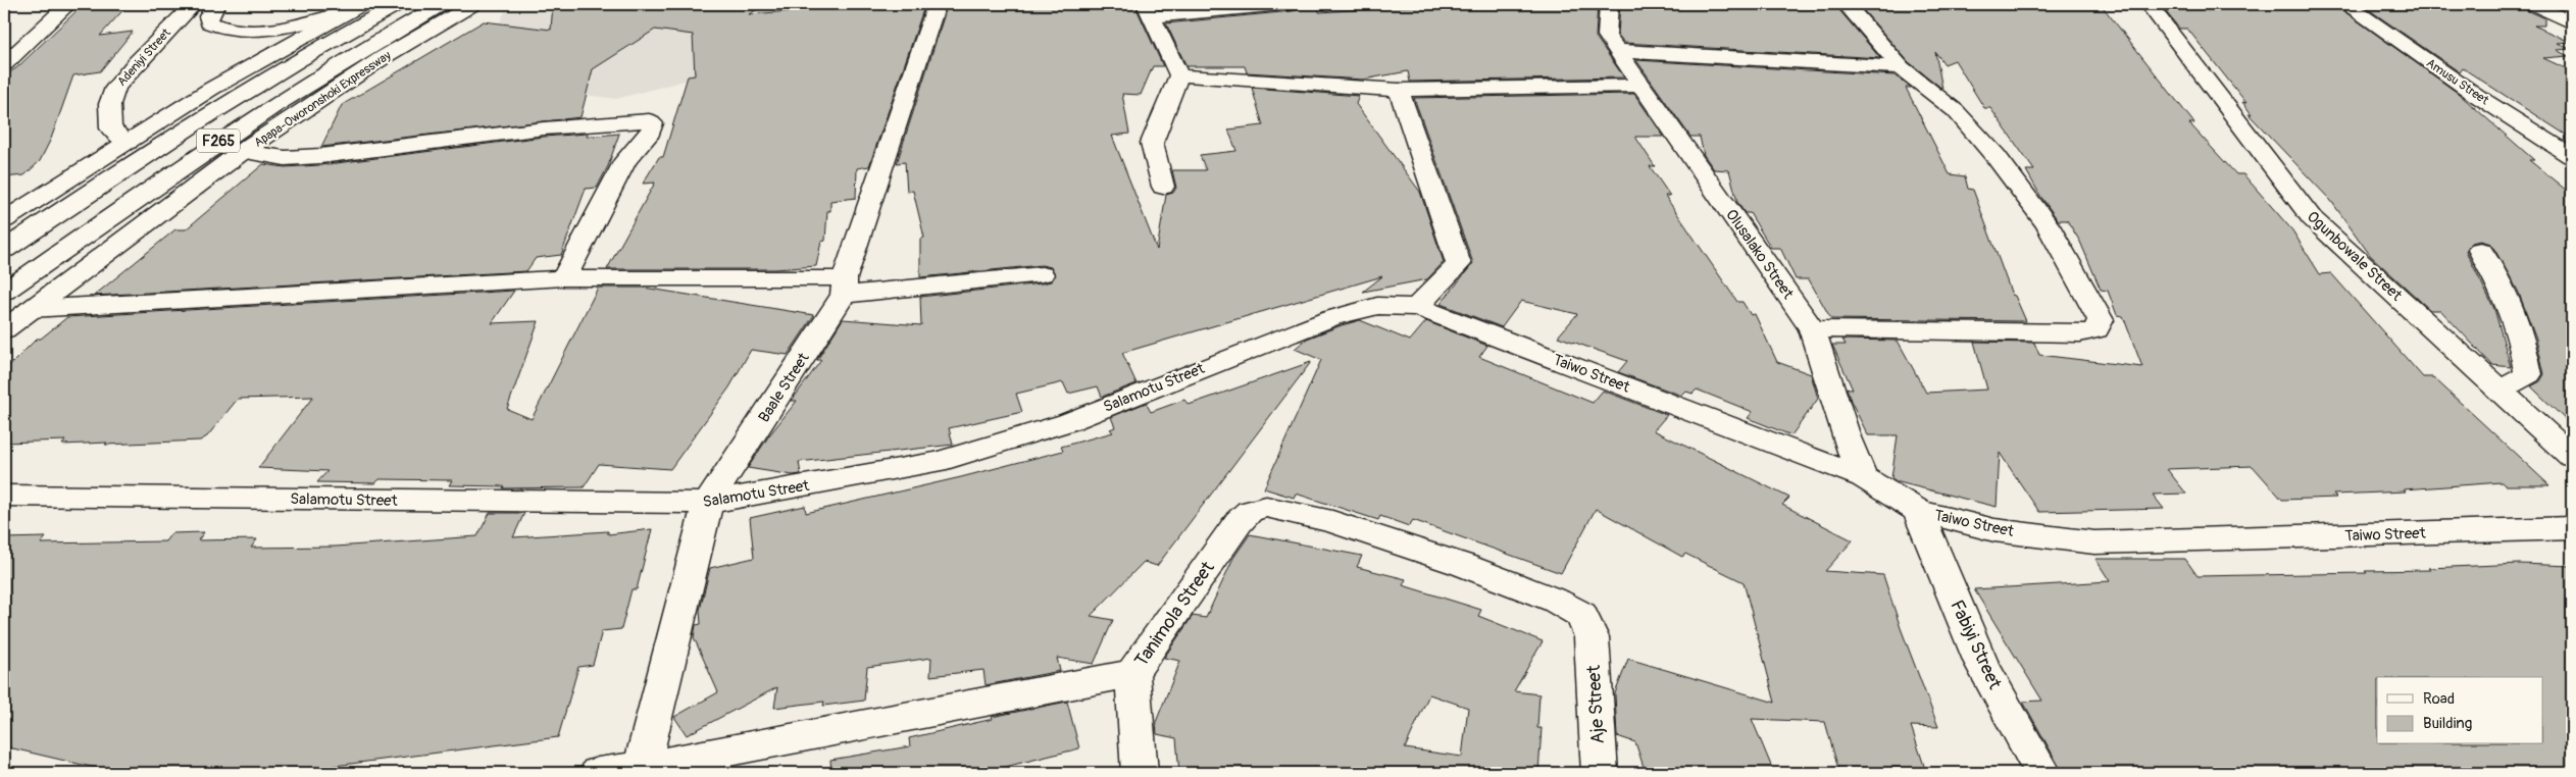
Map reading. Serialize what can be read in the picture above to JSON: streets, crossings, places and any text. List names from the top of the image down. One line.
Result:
{"streets":{"main road":["Adeniyi Street","Amusu Street","Apapa-Oworonshoki Expressway","F265","Olusalako Street","Ogunbowale Street","Taiwo Street","Baale Street","Salamotu Street","Tanimola Street","Fabiyi Street","Aje Street"]},"crossings":[["Olusalako Street","Taiwo Street"],["Taiwo Street","Salamotu Street"],["Taiwo Street","Fabiyi Street"],["Baale Street","Salamotu Street"],["Tanimola Street","Aje Street"]],"legend":["Road","Building"]}
